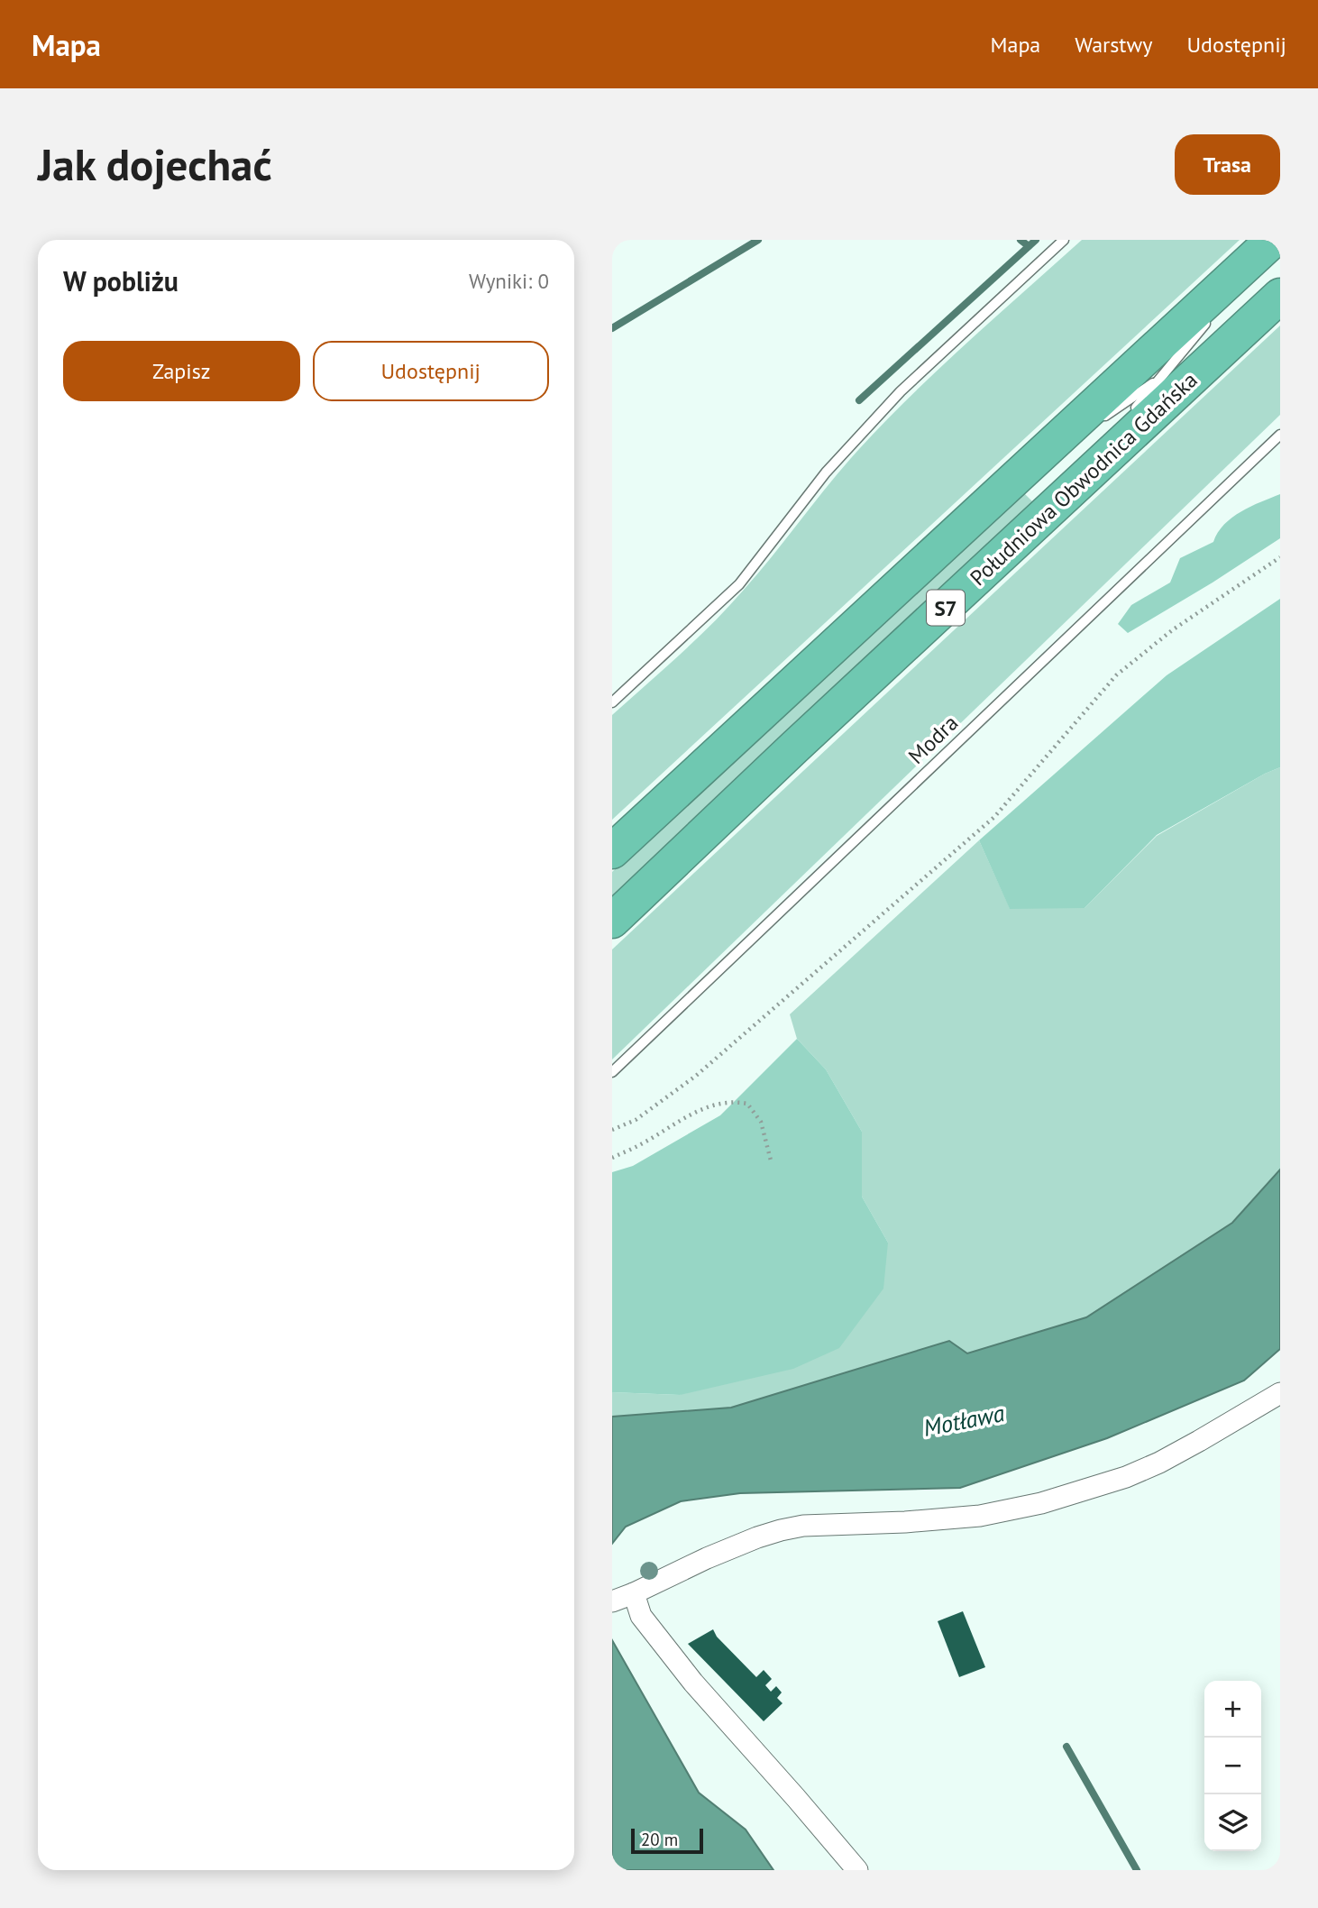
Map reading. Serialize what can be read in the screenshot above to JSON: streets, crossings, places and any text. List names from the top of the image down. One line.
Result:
{"streets":{"highway":["Południowa Obwodnica Gdańska","S7"],"lane":["Modra"]},"water":["Motława"],"scale_bar":"20 m","page":{"header":"Mapa","nav":["Mapa","Warstwy","Udostępnij"],"buttons":["Trasa",["Zapisz","Udostępnij"]],"title":"Jak dojechać","heading":["W pobliżu","Wyniki: 0"],"map_buttons":["+","−"],"scale":"20 m"}}
